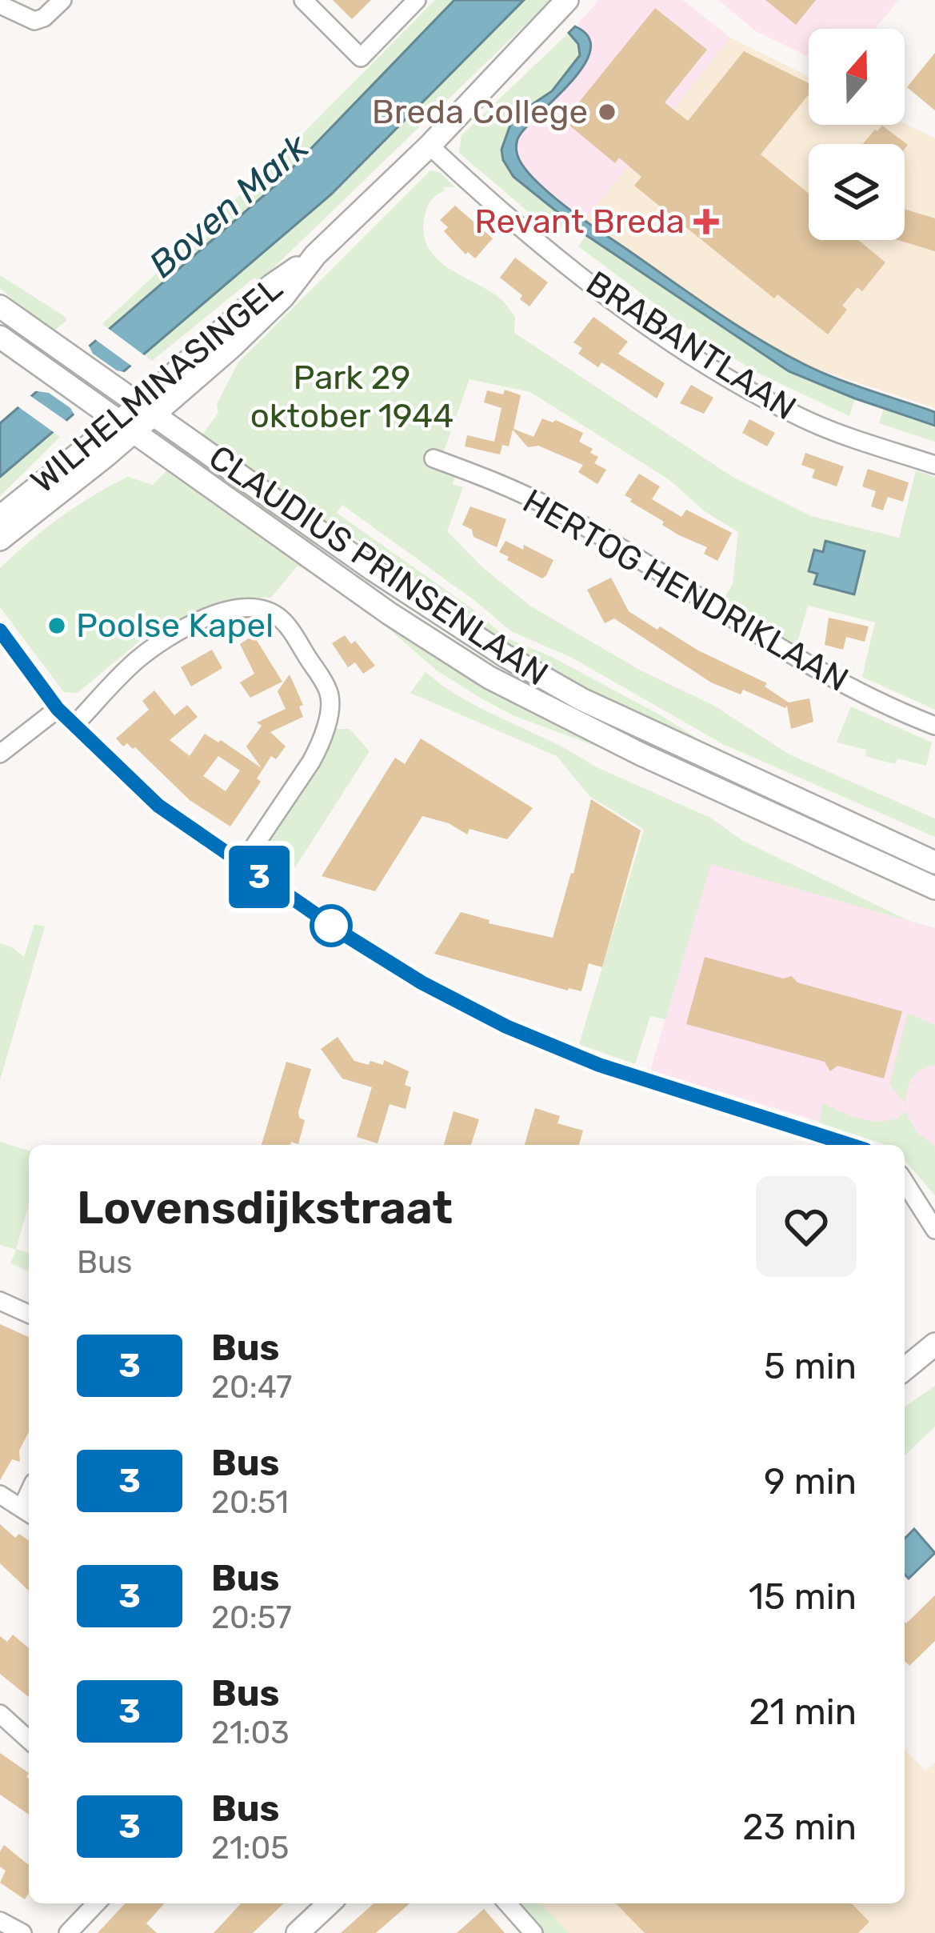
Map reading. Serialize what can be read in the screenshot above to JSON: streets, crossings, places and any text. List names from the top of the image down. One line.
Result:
{"streets":{"main road":["WILHELMINASINGEL","CLAUDIUS PRINSENLAAN"],"street":["BRABANTLAAN","HERTOG HENDRIKLAAN"]},"crossings":[["BRABANTLAAN","WILHELMINASINGEL"],["WILHELMINASINGEL","CLAUDIUS PRINSENLAAN"]],"water":["Boven Mark"],"parks":["Park 29 oktober 1944"],"places":{"other":["Breda College","Poolse Kapel"],"health":["Revant Breda"]},"lines":["bus line 3"],"north":"top","page":{"on_map":"3","heading":["Lovensdijkstraat","Bus"],"list":[{"mark":"3","name":"Bus","note":"20:47","value":"5 min"},{"mark":"3","name":"Bus","note":"20:51","value":"9 min"},{"mark":"3","name":"Bus","note":"20:57","value":"15 min"},{"mark":"3","name":"Bus","note":"21:03","value":"21 min"},{"mark":"3","name":"Bus","note":"21:05","value":"23 min"}]}}
